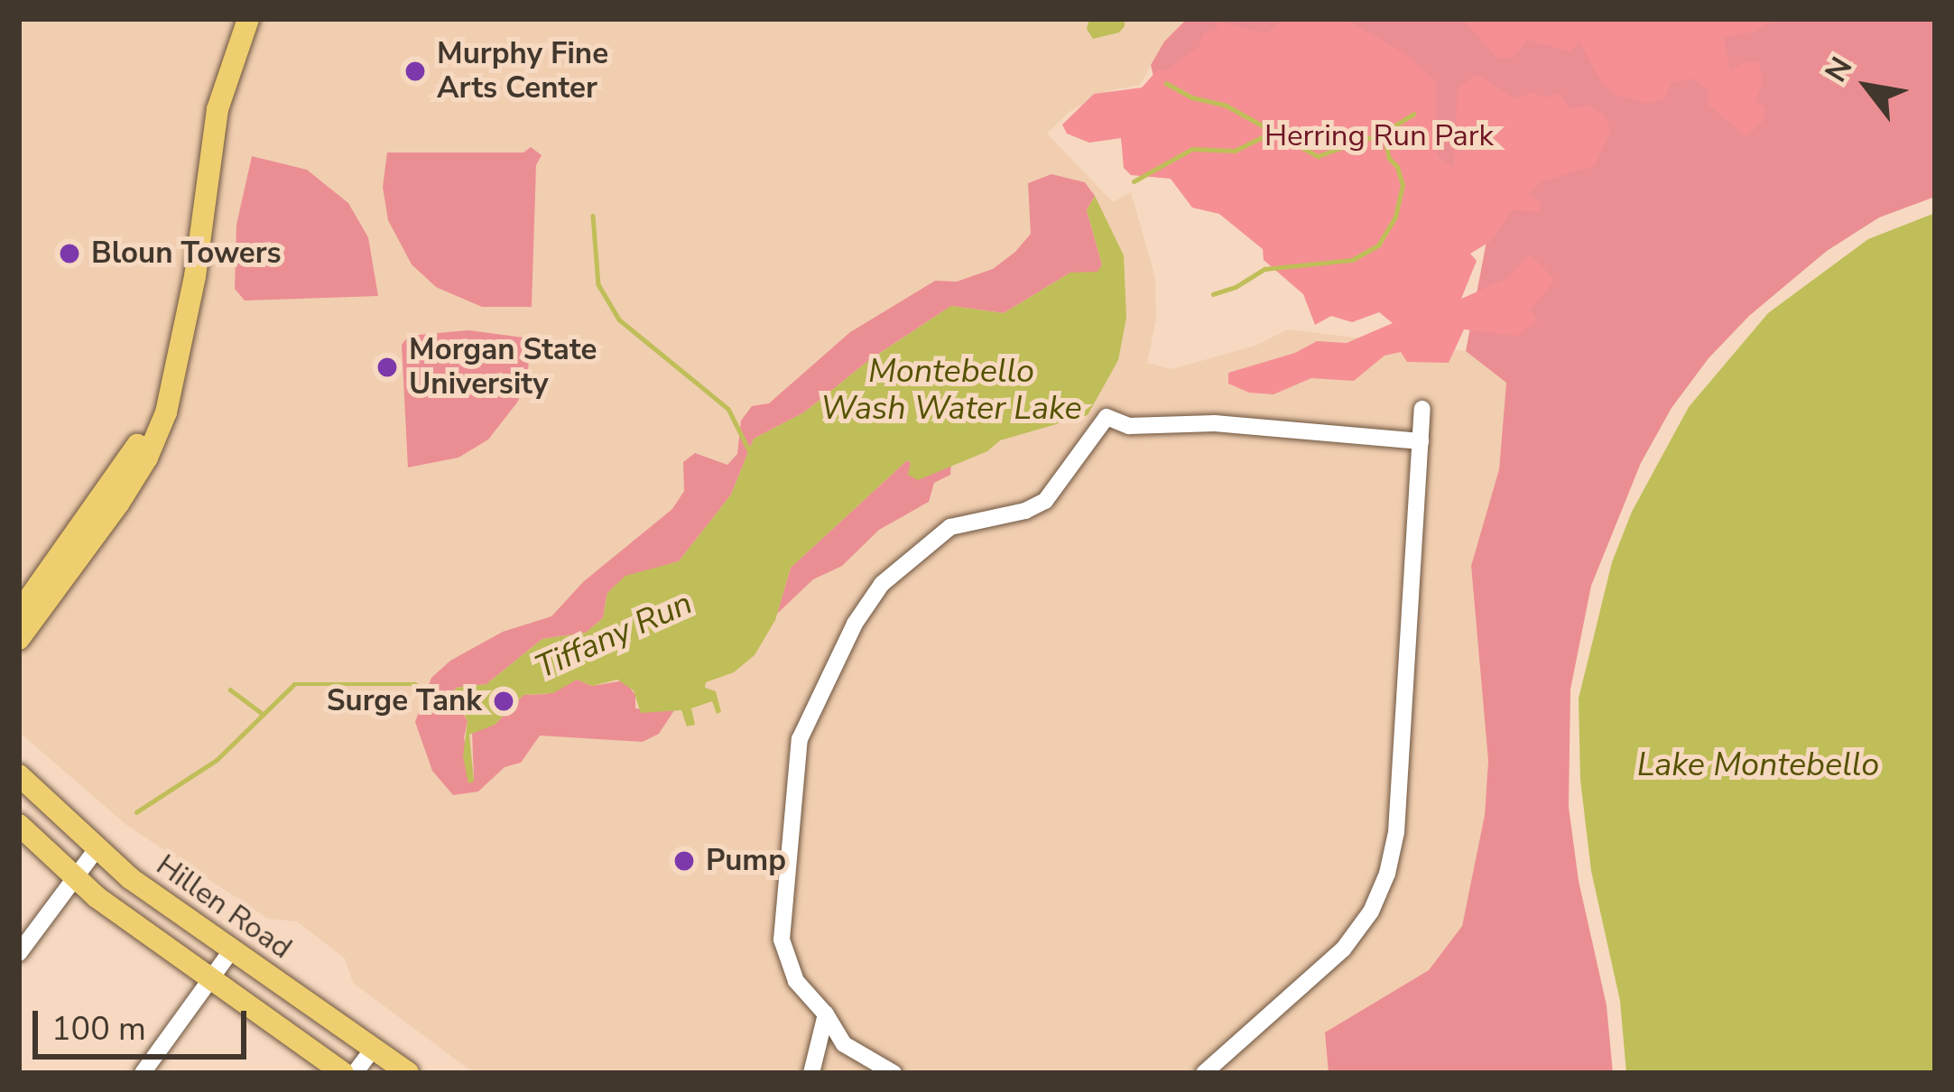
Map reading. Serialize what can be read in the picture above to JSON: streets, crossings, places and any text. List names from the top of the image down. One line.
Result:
{"streets":{"main road":["Hillen Road"]},"water":["Montebello Wash Water Lake","Tiffany Run","Lake Montebello"],"parks":["Herring Run Park"],"places":["Murphy Fine Arts Center","Bloun Towers","Morgan State University","Surge Tank","Pump"],"scale_bar":"100 m","north":"top left"}
